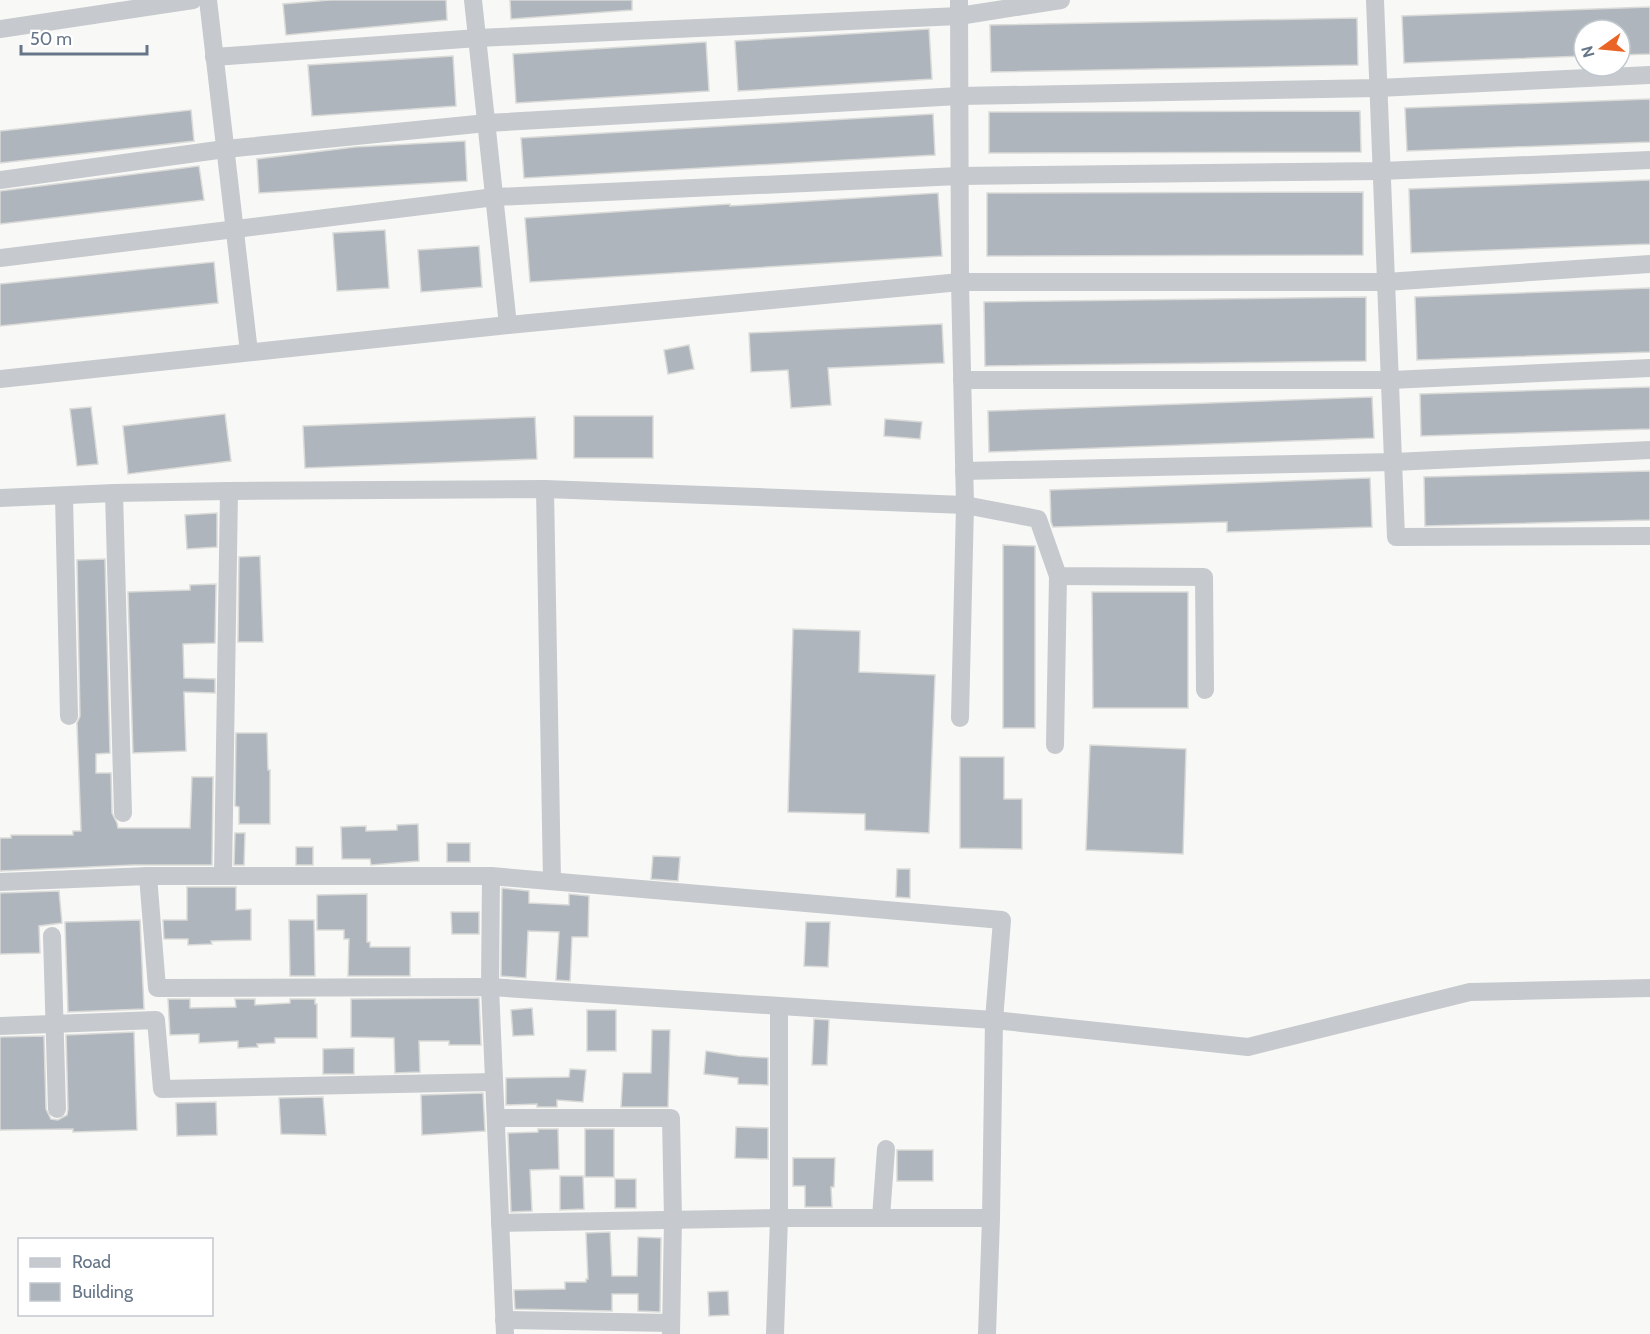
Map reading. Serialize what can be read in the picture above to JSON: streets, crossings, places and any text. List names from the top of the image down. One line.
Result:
{"legend":["Road","Building"],"scale_bar":"50 m","north":"left"}
